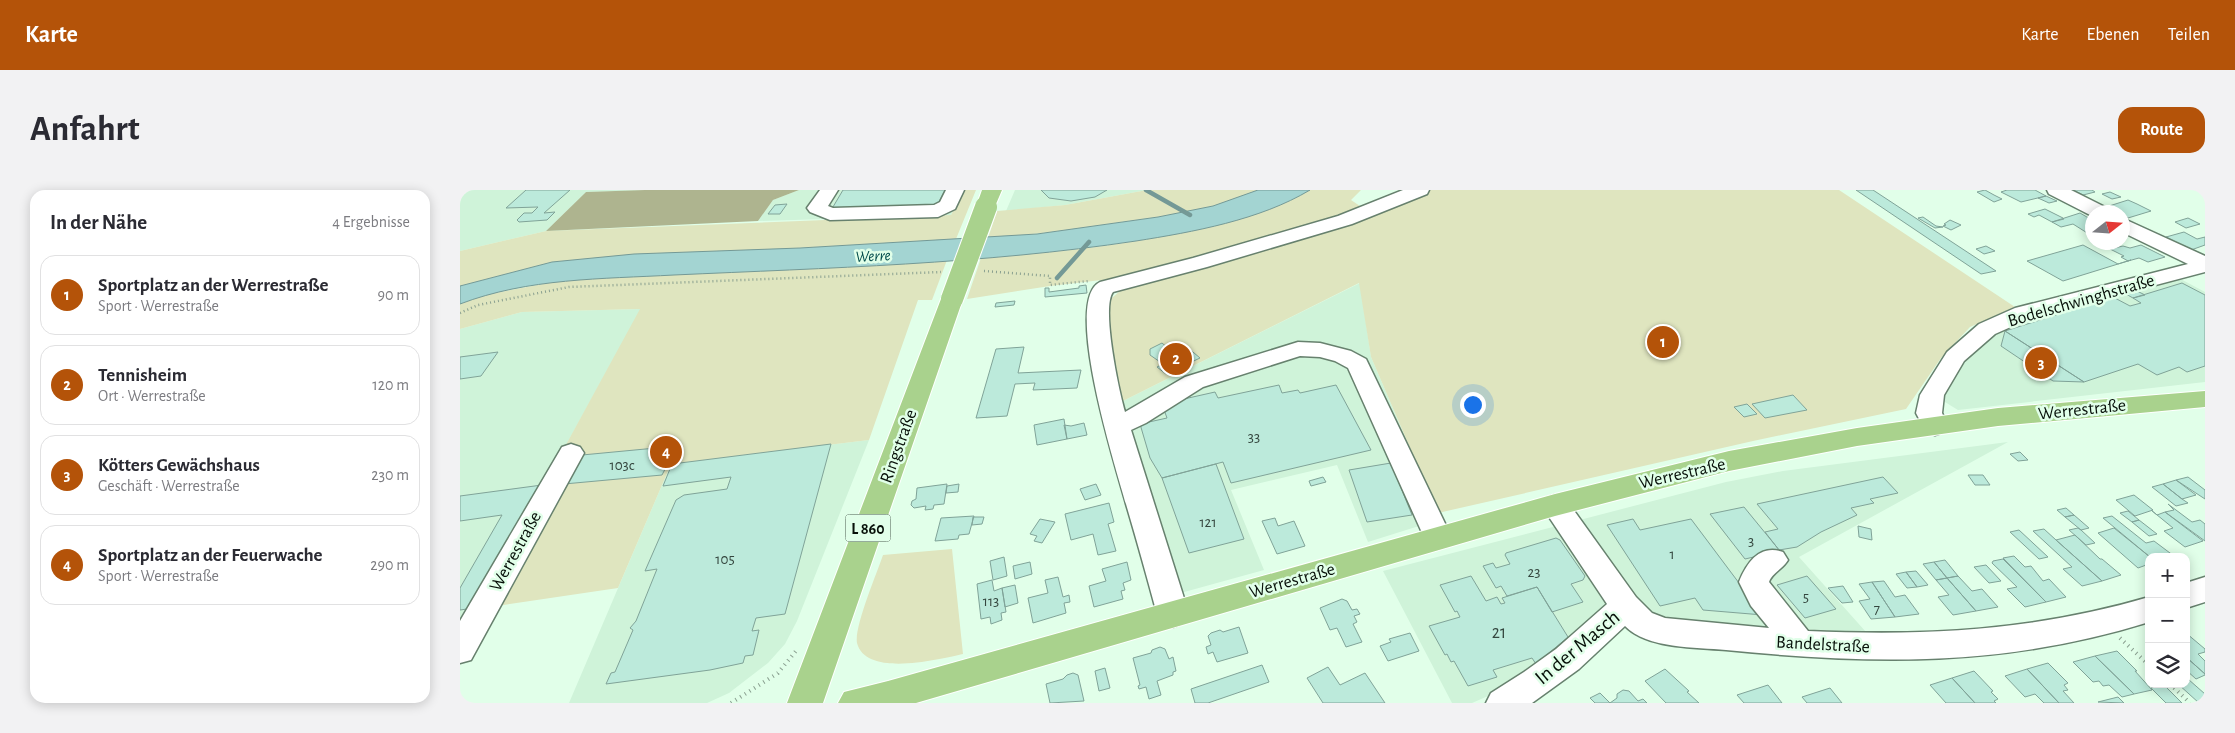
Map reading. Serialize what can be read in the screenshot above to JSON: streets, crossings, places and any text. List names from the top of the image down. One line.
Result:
{"streets":{"main road":["Werrestraße","Ringstraße","L 860"],"street":["Bodelschwinghstraße","Bandelstraße","In der Masch"]},"crossings":[["Bodelschwinghstraße","Werrestraße"],["Werrestraße","Bandelstraße"],["Bandelstraße","In der Masch"]],"water":["Werre"],"house_numbers":["33","103c","121","3","1","105","23","5","113","7","21"],"north":"right","page":{"header":"Karte","nav":["Karte","Ebenen","Teilen"],"buttons":"Route","title":"Anfahrt","heading":["In der Nähe","4 Ergebnisse"],"list":[{"mark":"1","name":"Sportplatz an der Werrestraße","note":"Sport · Werrestraße","value":"90 m"},{"mark":"2","name":"Tennisheim","note":"Ort · Werrestraße","value":"120 m"},{"mark":"3","name":"Kötters Gewächshaus","note":"Geschäft · Werrestraße","value":"230 m"},{"mark":"4","name":"Sportplatz an der Feuerwache","note":"Sport · Werrestraße","value":"290 m"}],"pins":["1","2","3","4"],"map_buttons":["+","−"]}}
